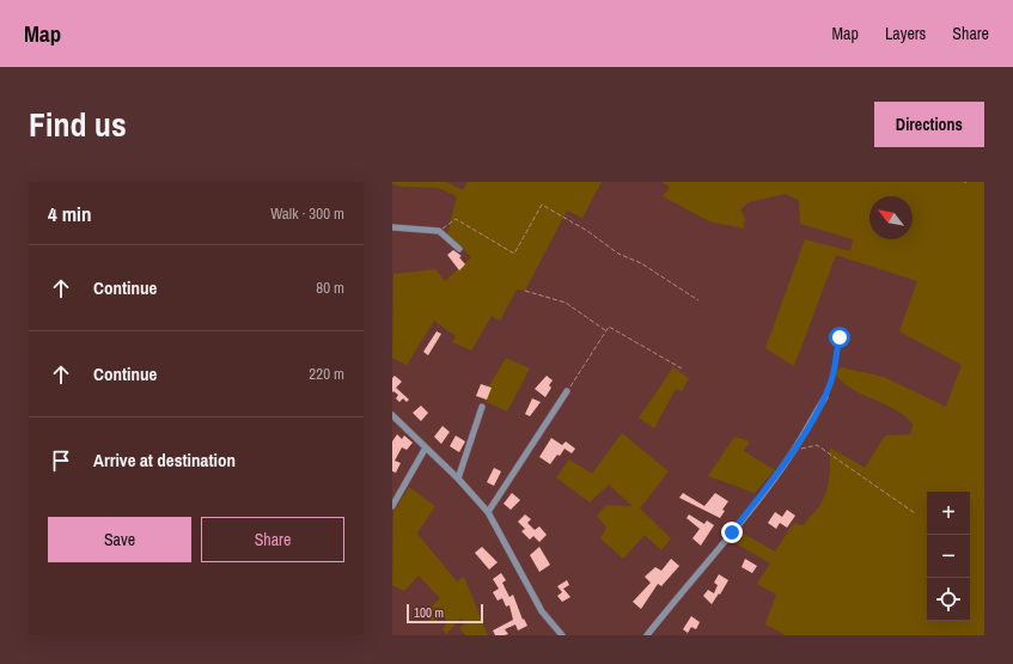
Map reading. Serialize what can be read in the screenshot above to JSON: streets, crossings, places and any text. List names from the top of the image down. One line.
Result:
{"scale_bar":"100 m","north":"top left","page":{"header":"Map","nav":["Map","Layers","Share"],"title":"Find us","buttons":["Directions",["Save","Share"]],"heading":["4 min","Walk · 300 m"],"list":[["Continue","80 m"],["Continue","220 m"],"Arrive at destination"],"map_buttons":["+","−"],"scale":"100 m"}}
